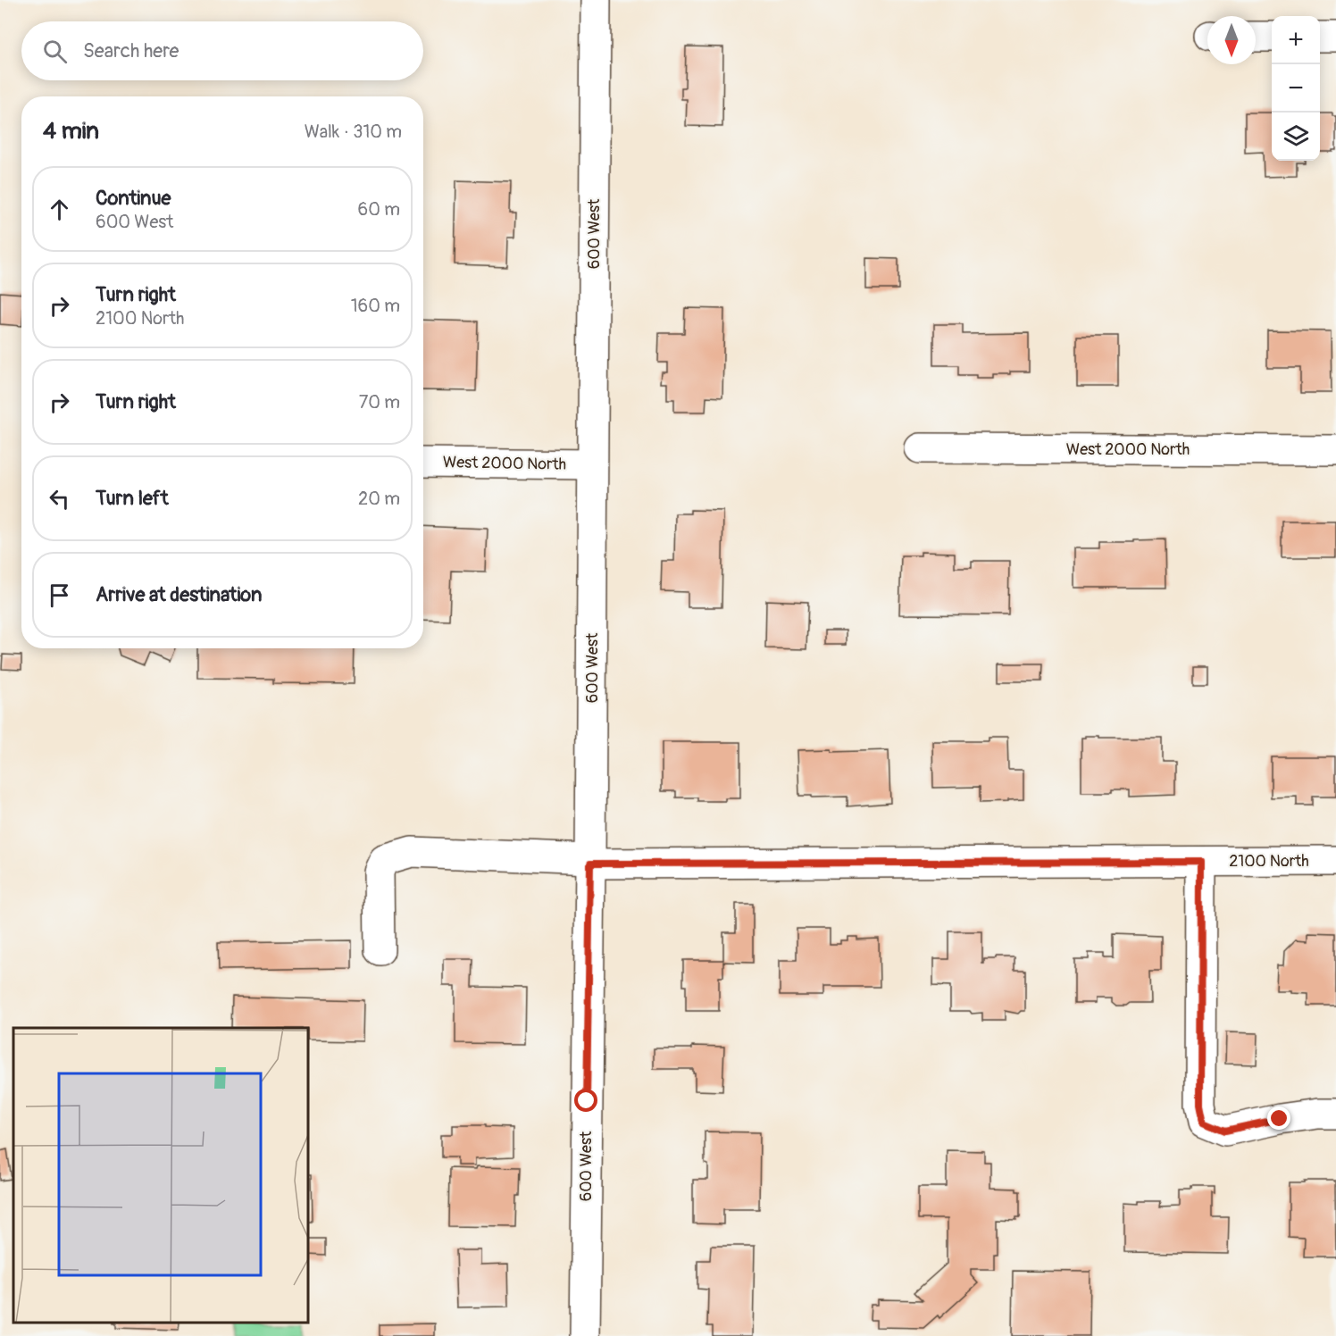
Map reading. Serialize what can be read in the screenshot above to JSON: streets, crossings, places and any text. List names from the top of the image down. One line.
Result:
{"streets":{"street":["600 West","West 2000 North","2100 North"]},"crossings":[["600 West","West 2000 North"],["600 West","2100 North"]],"north":"bottom","page":{"map_buttons":["+","−"],"search":"Search here","heading":["4 min","Walk · 310 m"],"list":[["Continue","600 West","60 m"],["Turn right","2100 North","160 m"],["Turn right","70 m"],["Turn left","20 m"],"Arrive at destination"]}}
